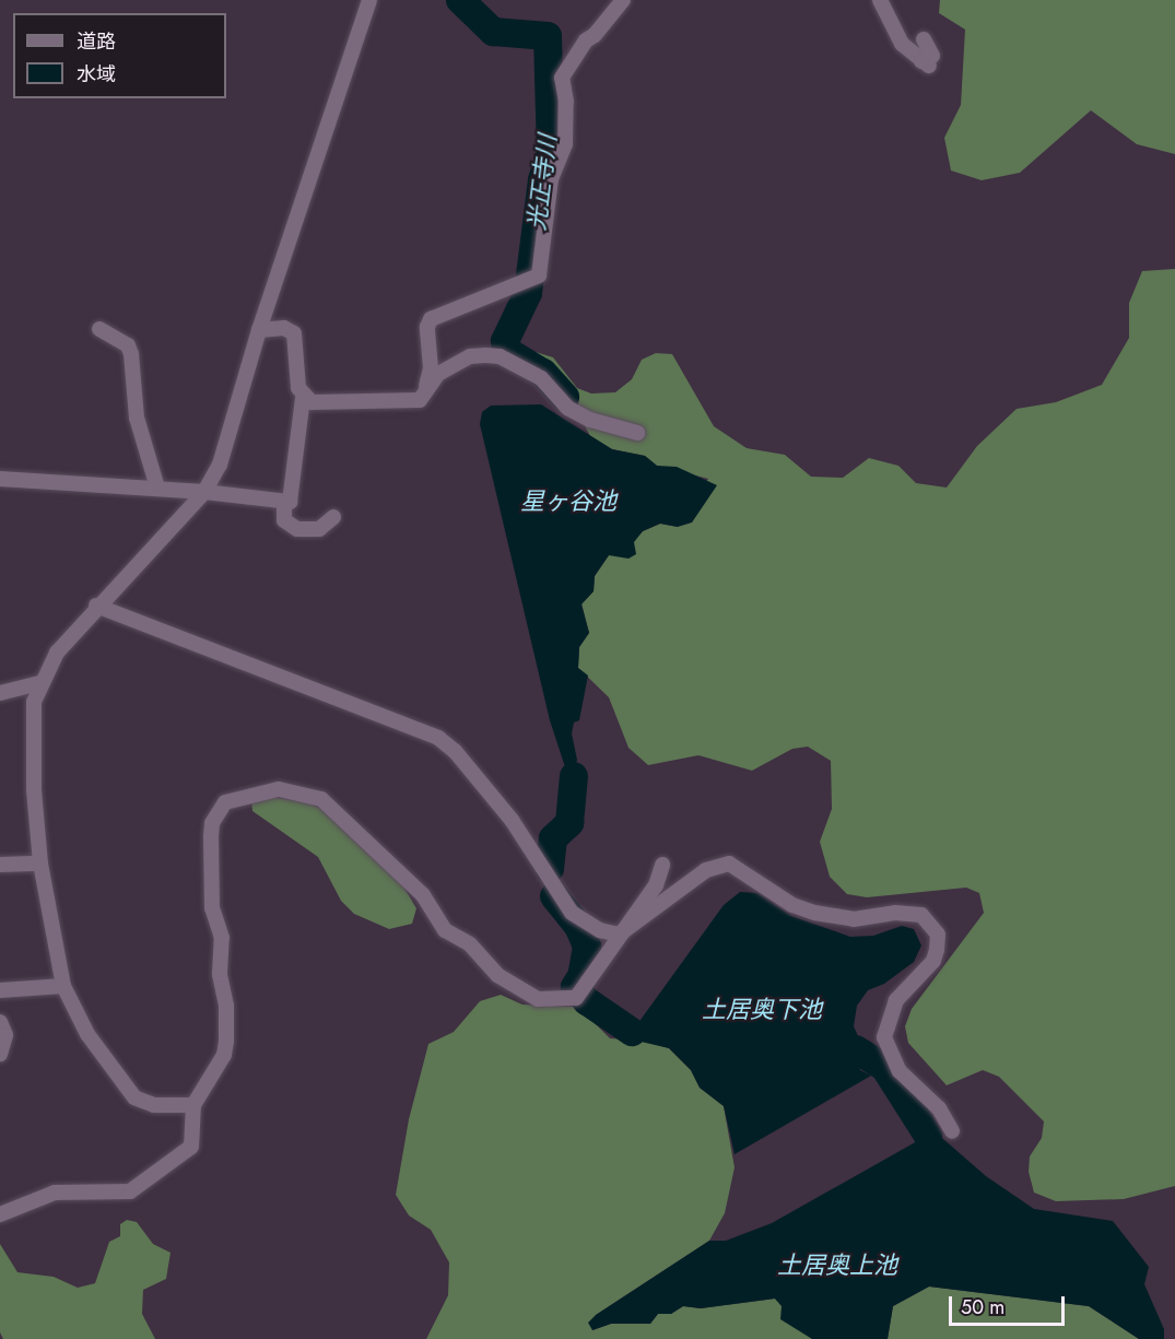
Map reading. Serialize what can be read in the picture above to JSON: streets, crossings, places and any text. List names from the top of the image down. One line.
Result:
{"water":["光正寺川","星ヶ谷池","土居奥下池","土居奥上池"],"legend":["道路","水域"],"scale_bar":"50 m"}
